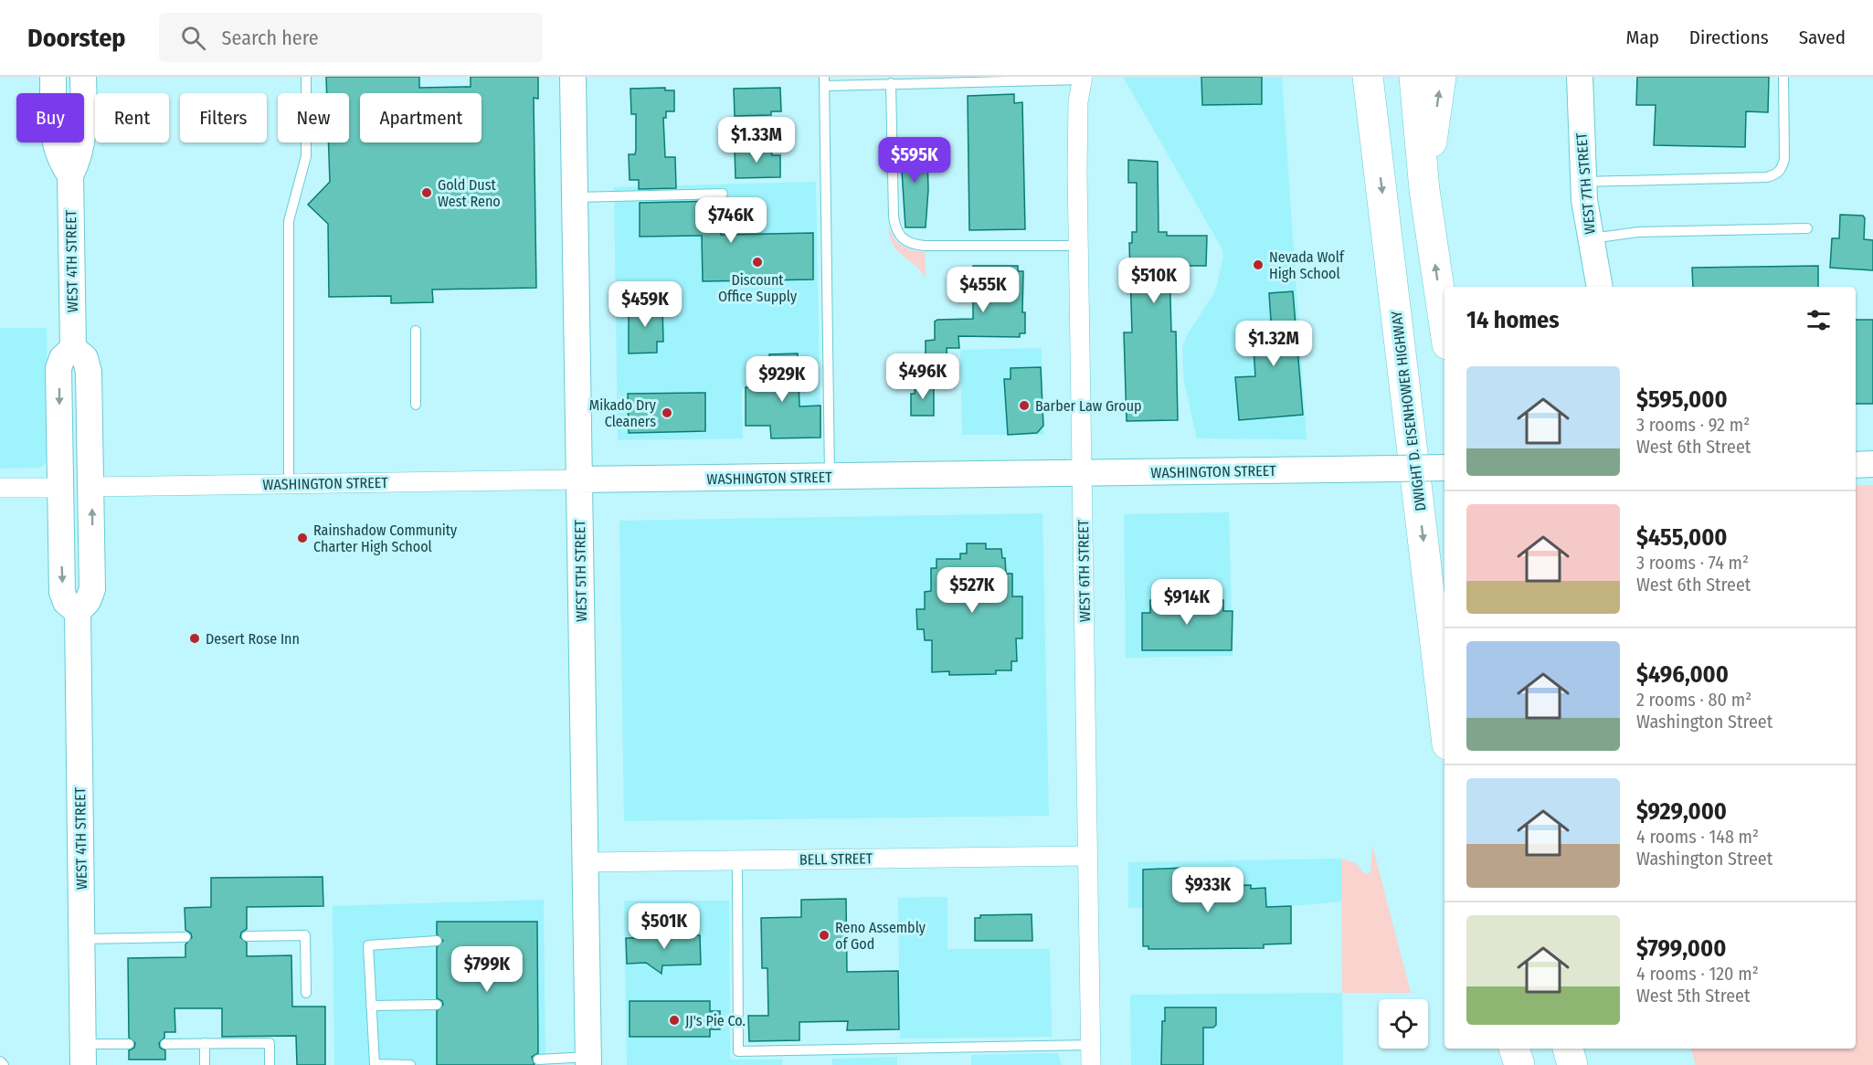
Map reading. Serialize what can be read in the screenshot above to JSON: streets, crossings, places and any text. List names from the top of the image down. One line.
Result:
{"streets":{"highway":["DWIGHT D. EISENHOWER HIGHWAY"],"street":["WEST 7TH STREET","WEST 4TH STREET","WASHINGTON STREET","WEST 5TH STREET","WEST 6TH STREET","BELL STREET"]},"crossings":[["WASHINGTON STREET","WEST 5TH STREET"],["WASHINGTON STREET","WEST 6TH STREET"],["WEST 5TH STREET","BELL STREET"],["WEST 6TH STREET","BELL STREET"]],"places":["Gold Dust West Reno","Discount Office Supply","Nevada Wolf High School","Barber Law Group","Mikado Dry Cleaners","Rainshadow Community Charter High School","Desert Rose Inn","Reno Assembly of God","JJ's Pie Co."],"page":{"header":"Doorstep","search":"Search here","nav":["Map","Directions","Saved"],"chip":["Buy","Rent","Filters","New","Apartment"],"price":["$1.33M","$595K","$746K","$510K","$455K","$459K","$1.32M","$496K","$929K","$527K","$914K","$933K","$501K","$799K"],"heading":"14 homes","list":[{"name":"$595,000","note":"3 rooms · 92 m² · West 6th Street"},{"name":"$455,000","note":"3 rooms · 74 m² · West 6th Street"},{"name":"$496,000","note":"2 rooms · 80 m² · Washington Street"},{"name":"$929,000","note":"4 rooms · 148 m² · Washington Street"},{"name":"$799,000","note":"4 rooms · 120 m² · West 5th Street"}]}}
